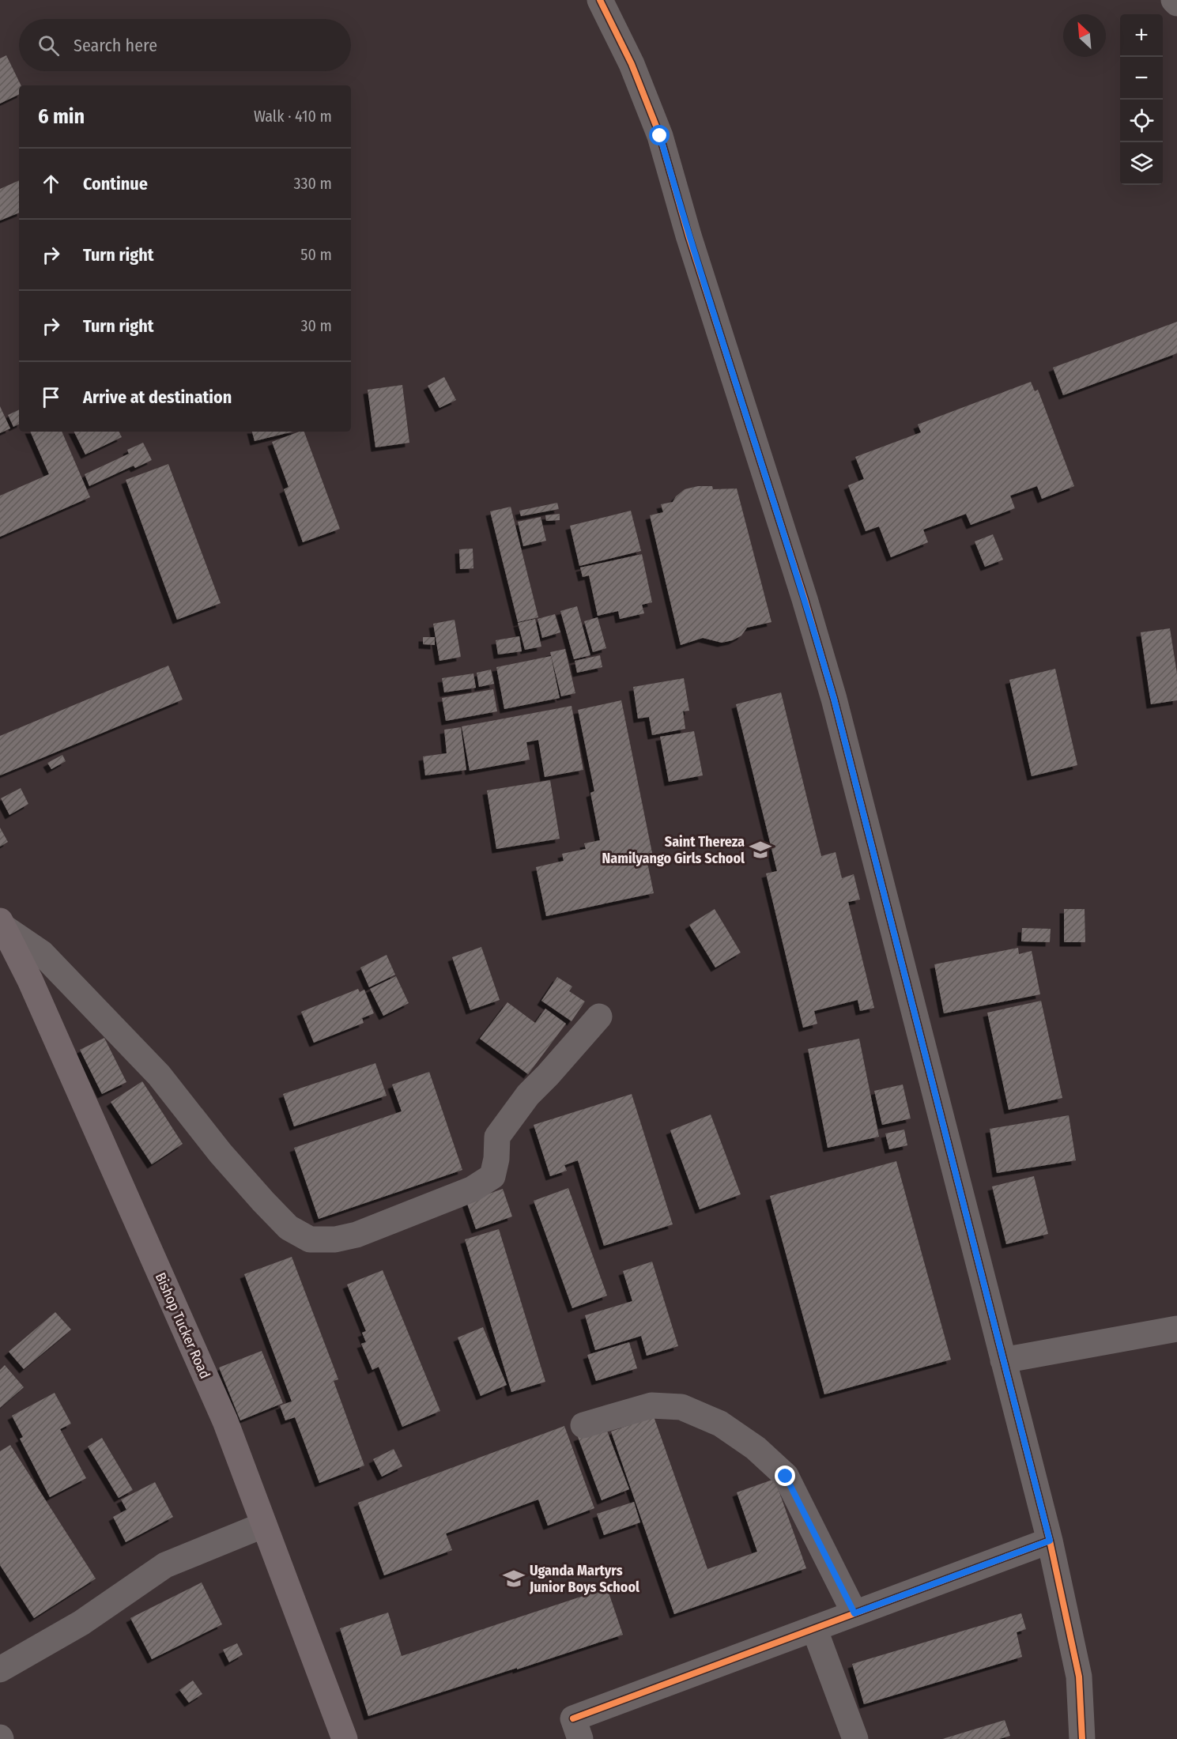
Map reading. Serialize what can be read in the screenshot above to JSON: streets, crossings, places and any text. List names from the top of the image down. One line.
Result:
{"streets":{"main road":["Bishop Tucker Road"]},"places":{"school or university":["Saint Thereza Namilyango Girls School","Uganda Martyrs Junior Boys School"]},"north":"top left","page":{"map_buttons":["+","−"],"search":"Search here","heading":["6 min","Walk · 410 m"],"list":[["Continue","330 m"],["Turn right","50 m"],["Turn right","30 m"],"Arrive at destination"]}}
